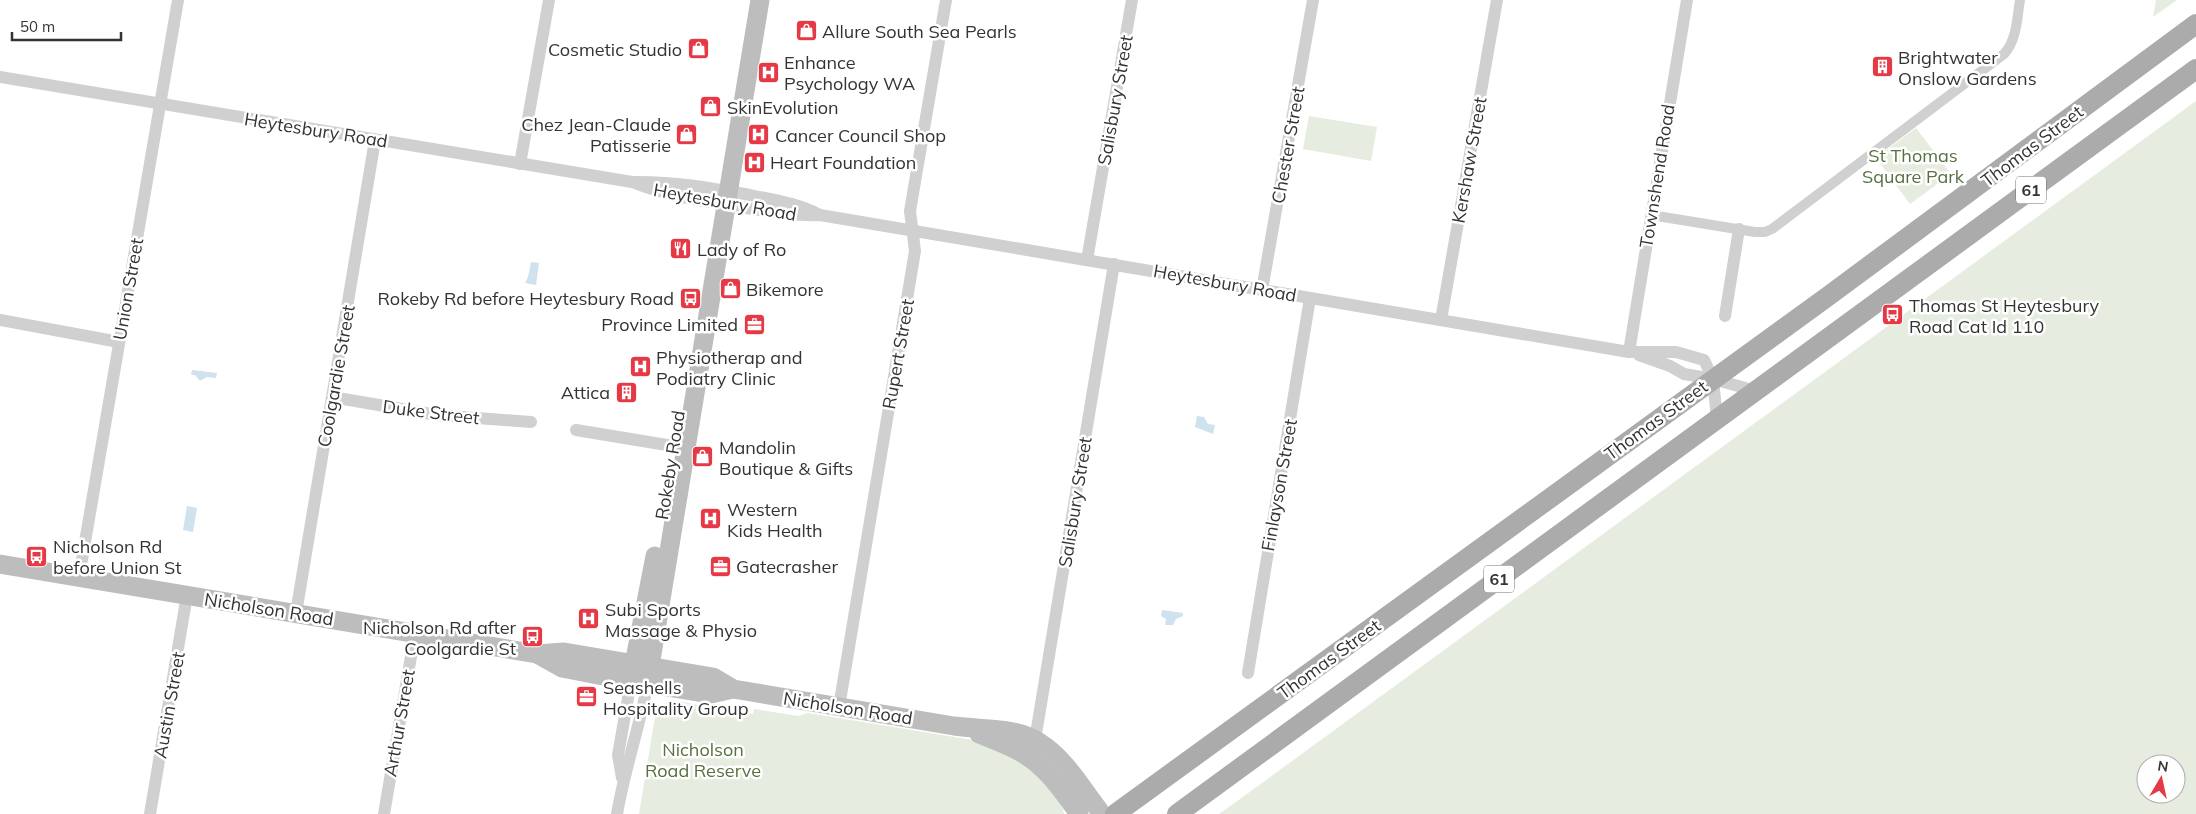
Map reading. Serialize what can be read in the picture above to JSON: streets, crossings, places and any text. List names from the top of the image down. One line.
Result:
{"streets":{"main road":["Thomas Street","61","Rokeby Road","Nicholson Road"],"street":["Salisbury Street","Heytesbury Road","Chester Street","Kershaw Street","Townshend Road","Union Street","Rupert Street","Coolgardie Street","Duke Street","Finlayson Street","Austin Street","Arthur Street"]},"crossings":[["Salisbury Street","Heytesbury Road"],["Salisbury Street","Nicholson Road"],["Heytesbury Road","Chester Street"],["Heytesbury Road","Thomas Street"],["Heytesbury Road","Kershaw Street"],["Heytesbury Road","Townshend Road"],["Heytesbury Road","Union Street"],["Heytesbury Road","Rupert Street"],["Heytesbury Road","Coolgardie Street"],["Heytesbury Road","Rokeby Road"],["Heytesbury Road","Finlayson Street"],["Union Street","Nicholson Road"],["Rupert Street","Nicholson Road"],["Coolgardie Street","Duke Street"],["Coolgardie Street","Nicholson Road"],["Rokeby Road","Nicholson Road"],["Nicholson Road","Austin Street"],["Nicholson Road","Arthur Street"]],"parks":["St Thomas Square Park","Nicholson Road Reserve"],"places":{"shop":["Allure South Sea Pearls","Cosmetic Studio","SkinEvolution","Chez Jean-Claude Patisserie","Bikemore","Mandolin Boutique & Gifts"],"building":["Brightwater Onslow Gardens","Attica"],"hospital":["Enhance Psychology WA","Cancer Council Shop","Heart Foundation","Physiotherap and Podiatry Clinic","Western Kids Health","Subi Sports Massage & Physio"],"restaurant":["Lady of Ro"],"bus stop":["Rokeby Rd before Heytesbury Road","Thomas St Heytesbury Road Cat Id 110","Nicholson Rd before Union St","Nicholson Rd after Coolgardie St"],"office":["Province Limited","Gatecrasher","Seashells Hospitality Group"]},"scale_bar":"50 m","north":"top"}
